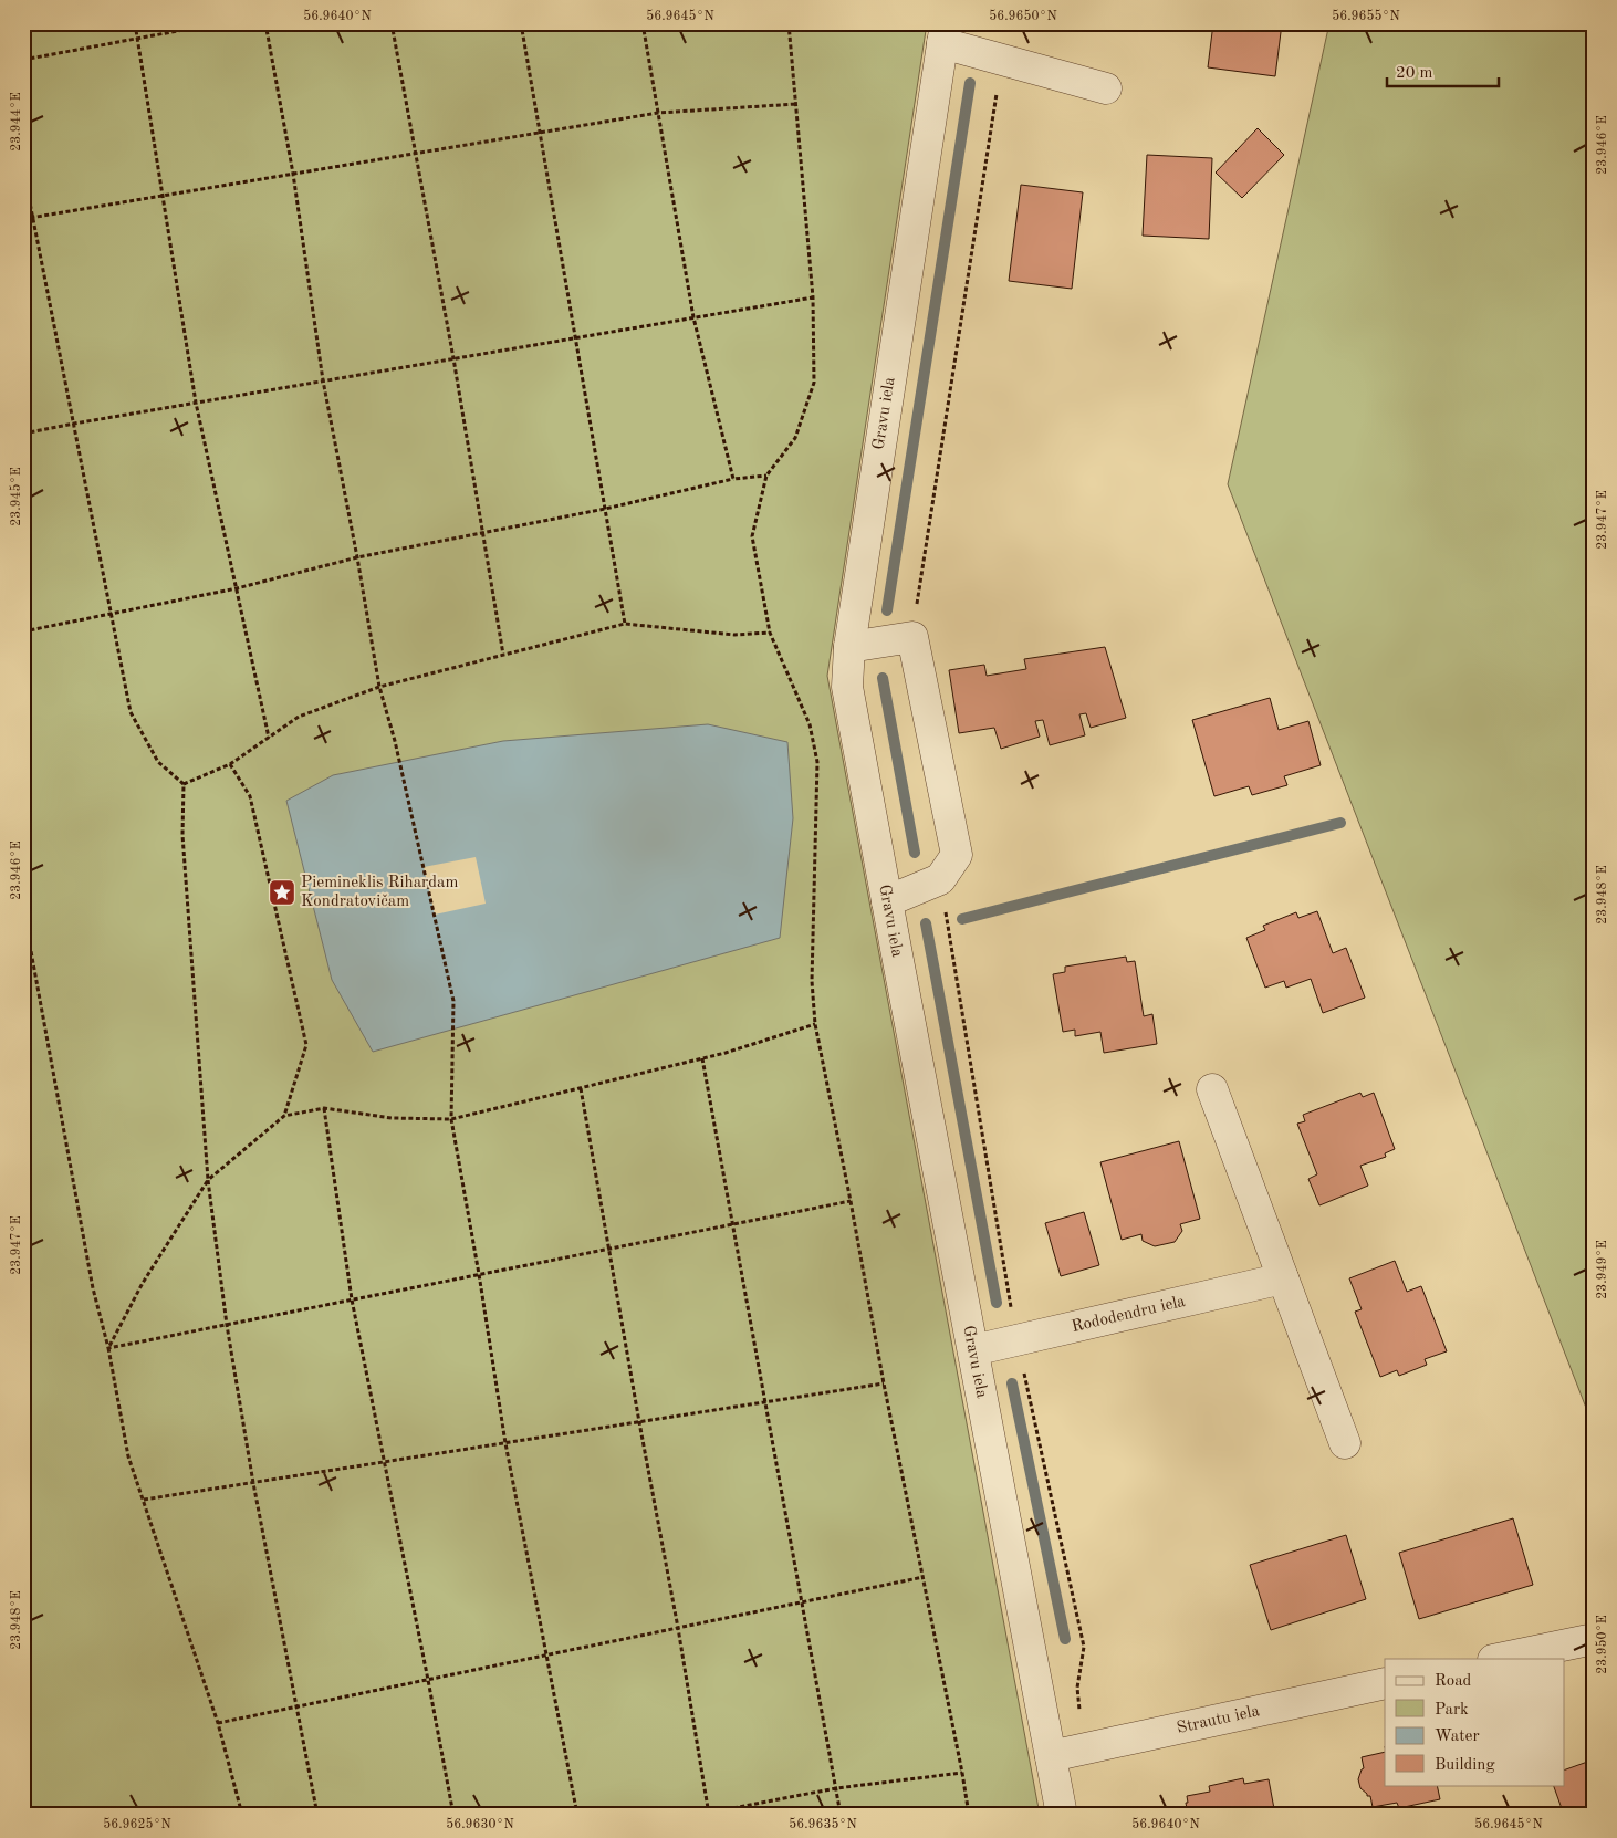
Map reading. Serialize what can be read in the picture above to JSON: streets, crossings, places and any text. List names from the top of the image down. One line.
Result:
{"streets":{"street":["Gravu iela","Rododendru iela","Strautu iela"]},"crossings":[["Gravu iela","Rododendru iela"],["Gravu iela","Strautu iela"]],"places":{"place":["Piemineklis Rihardam Kondratovičam"]},"legend":["Road","Park","Water","Building"],"scale_bar":"20 m","coordinates":["56.9640°N","56.9645°N","56.9650°N","56.9655°N","23.944°E","23.946°E","23.945°E","23.947°E","23.948°E","23.949°E","23.950°E","56.9625°N","56.9630°N","56.9635°N"]}
